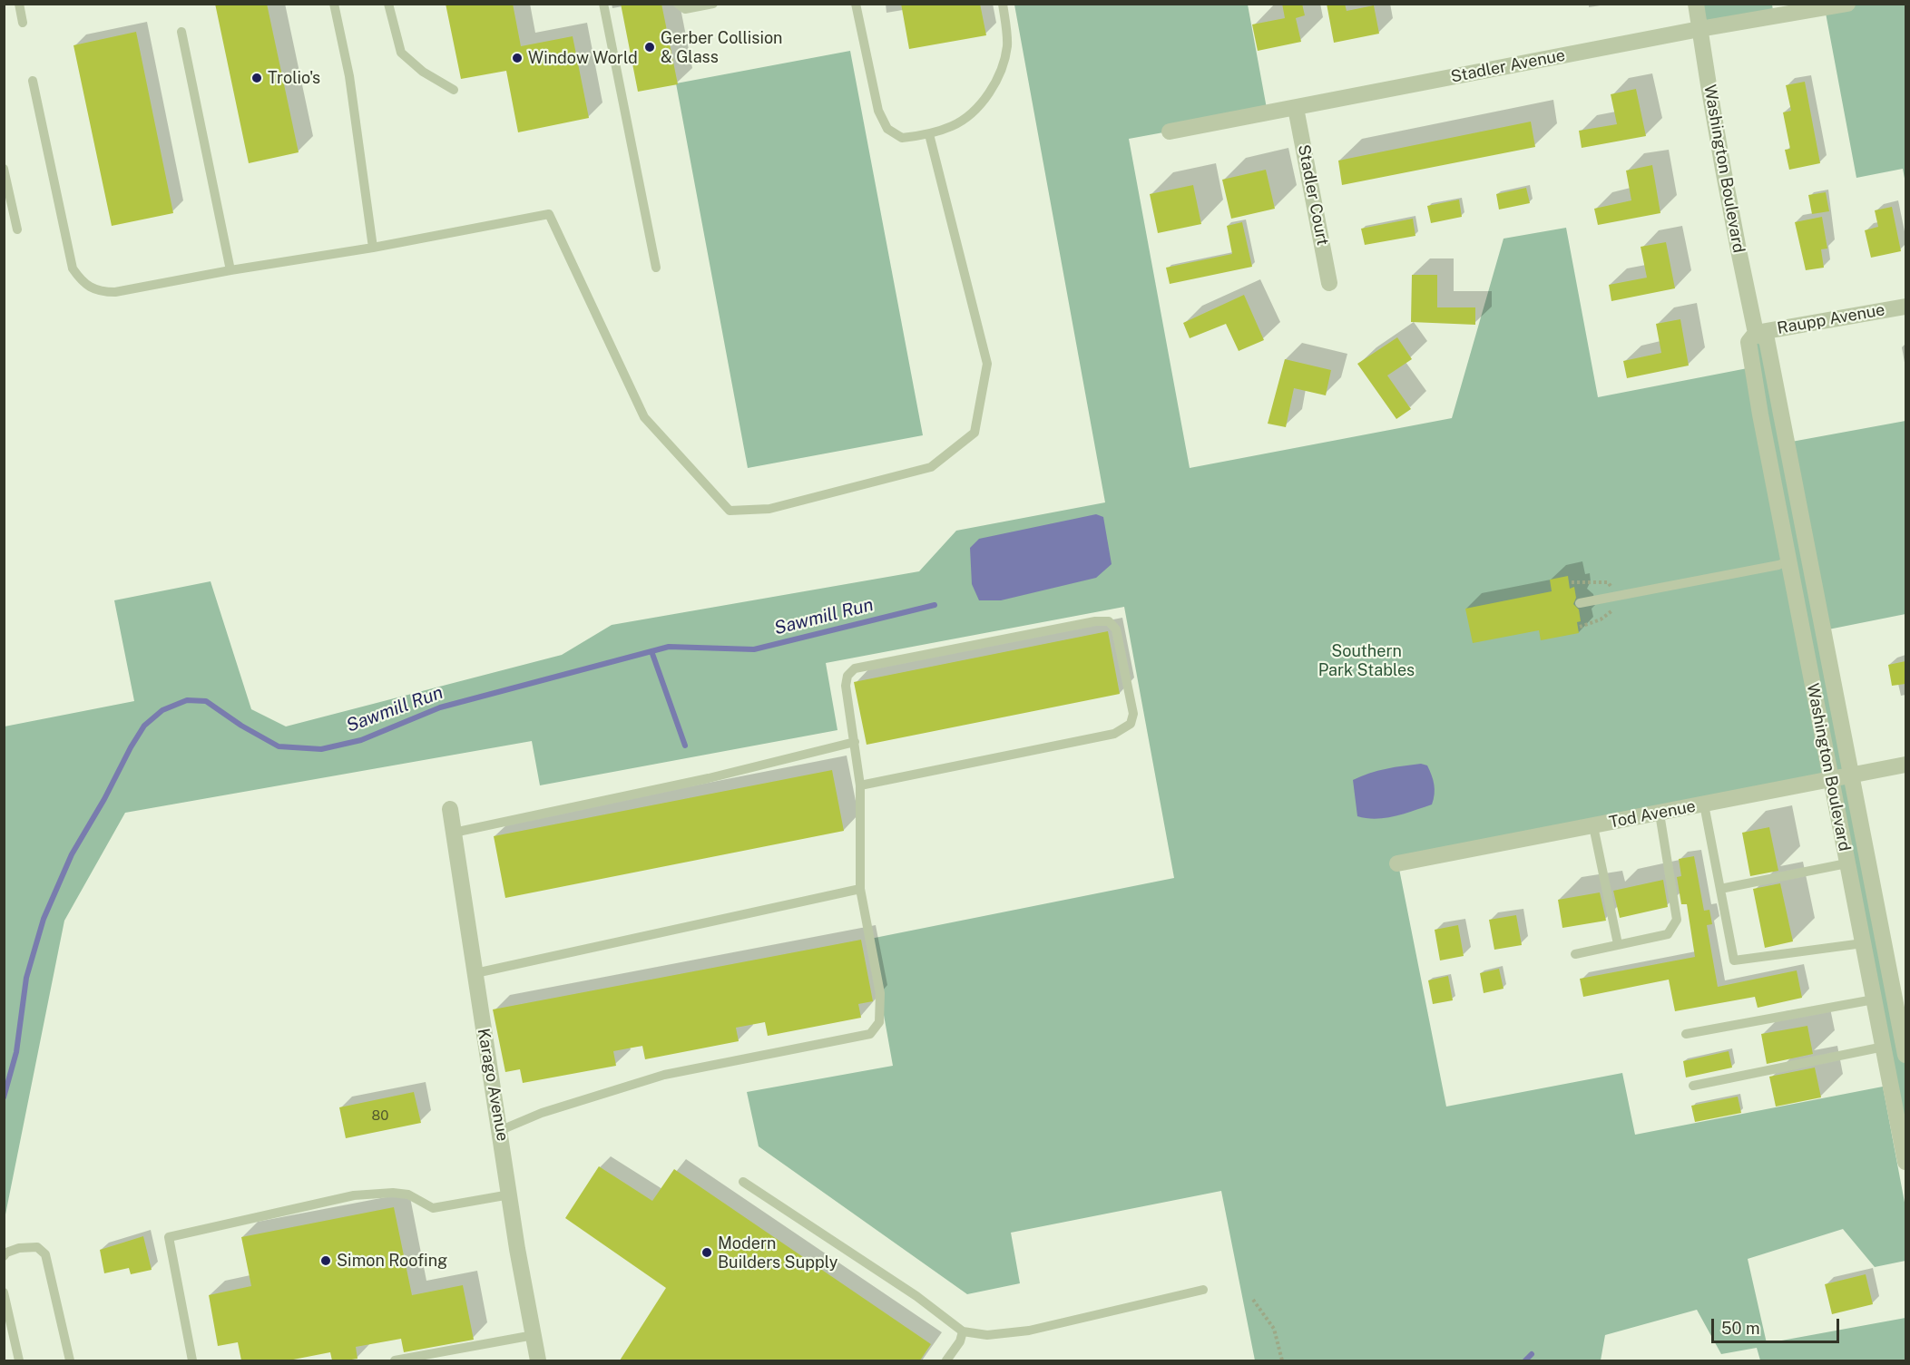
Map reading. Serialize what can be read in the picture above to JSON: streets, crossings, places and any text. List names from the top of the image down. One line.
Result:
{"streets":{"street":["Stadler Avenue","Washington Boulevard","Stadler Court","Raupp Avenue","Tod Avenue","Karago Avenue"]},"crossings":[["Stadler Avenue","Washington Boulevard"],["Stadler Avenue","Stadler Court"],["Washington Boulevard","Raupp Avenue"],["Washington Boulevard","Tod Avenue"]],"water":["Sawmill Run"],"parks":["Southern Park Stables"],"places":["Gerber Collision & Glass","Window World","Trolio's","Modern Builders Supply","Simon Roofing"],"house_numbers":["80"],"scale_bar":"50 m"}
